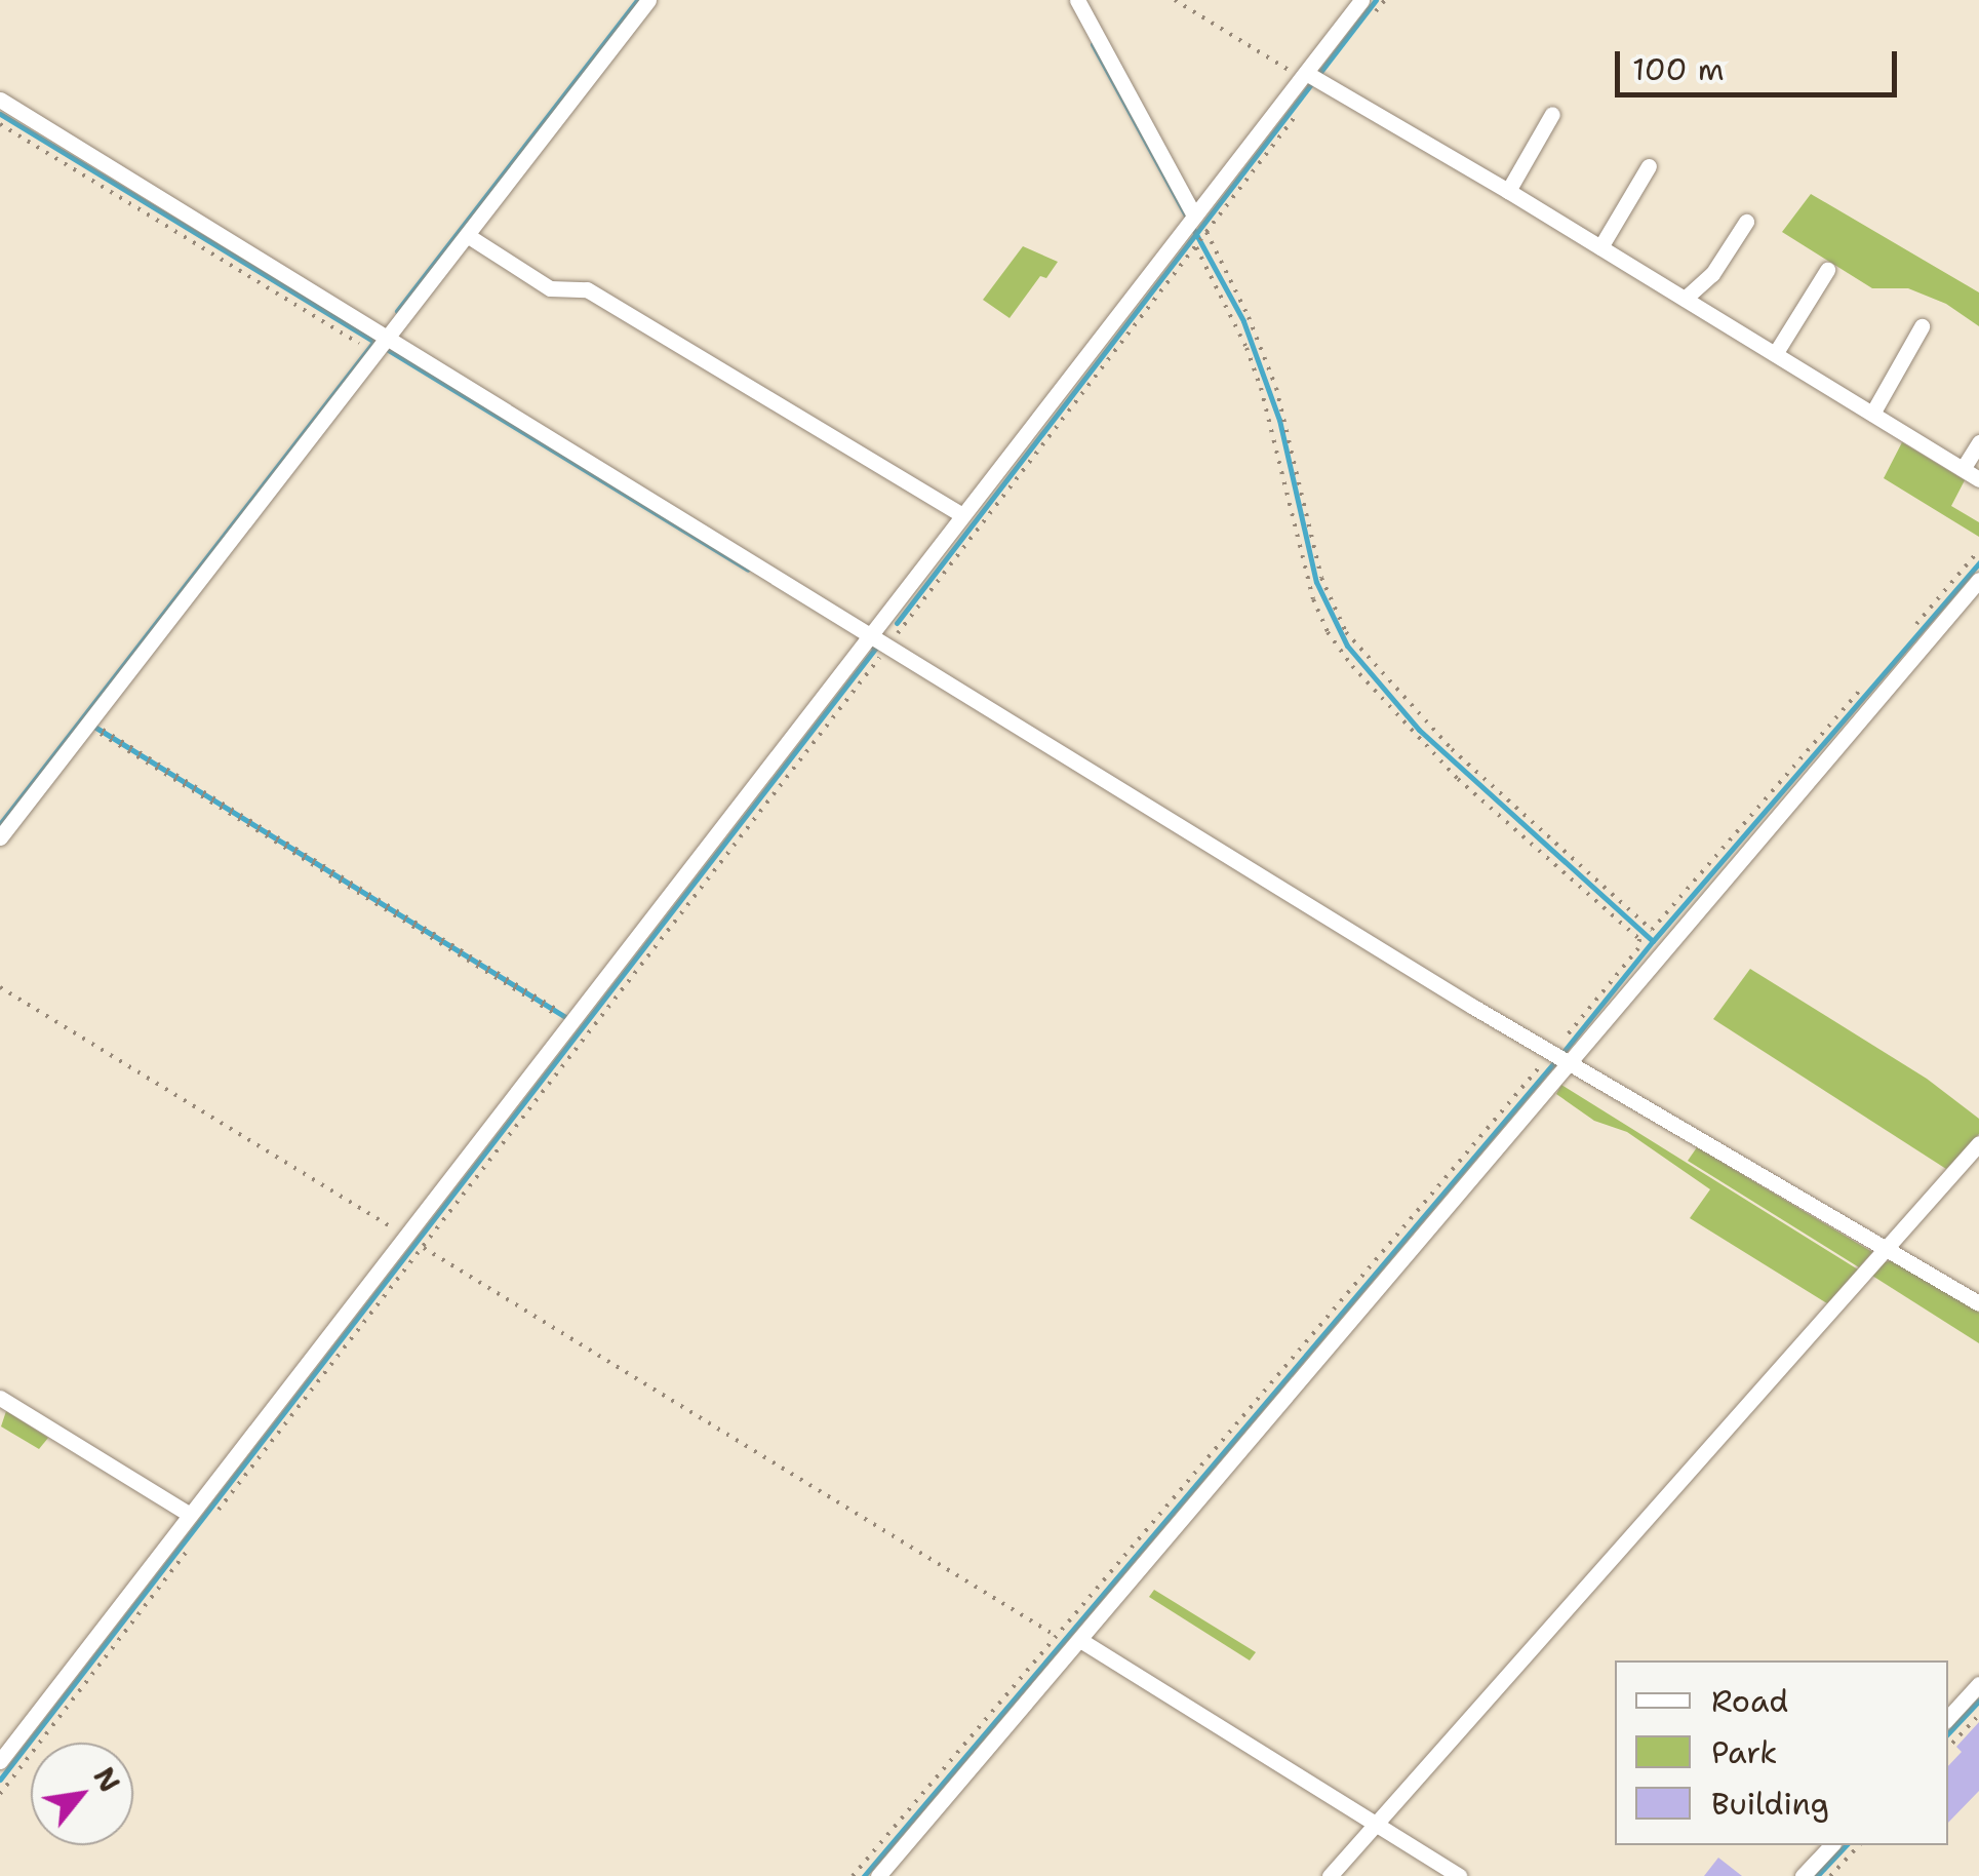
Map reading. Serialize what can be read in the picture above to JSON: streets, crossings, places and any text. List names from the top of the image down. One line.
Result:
{"legend":["Road","Park","Building"],"scale_bar":"100 m","north":"top right"}
